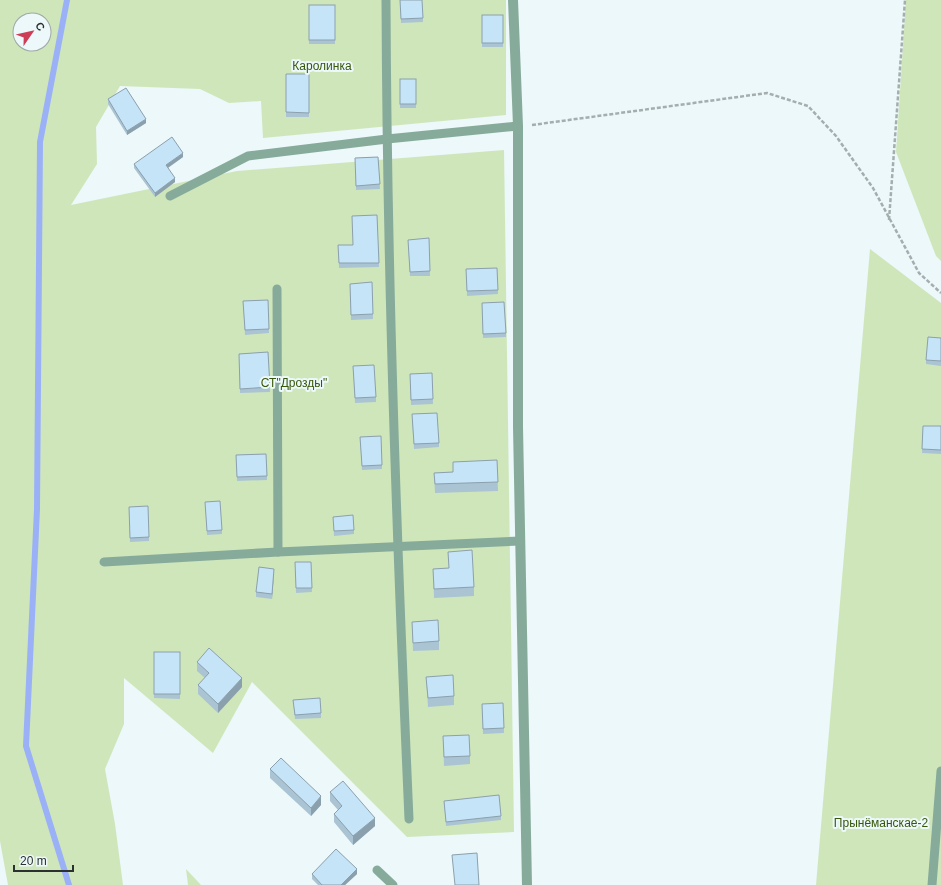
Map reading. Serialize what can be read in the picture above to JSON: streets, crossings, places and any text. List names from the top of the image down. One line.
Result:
{"parks":["Каролинка","СТ\"Дрозды\"","Прынёманскае-2"],"scale_bar":"20 m","north":"top right"}
